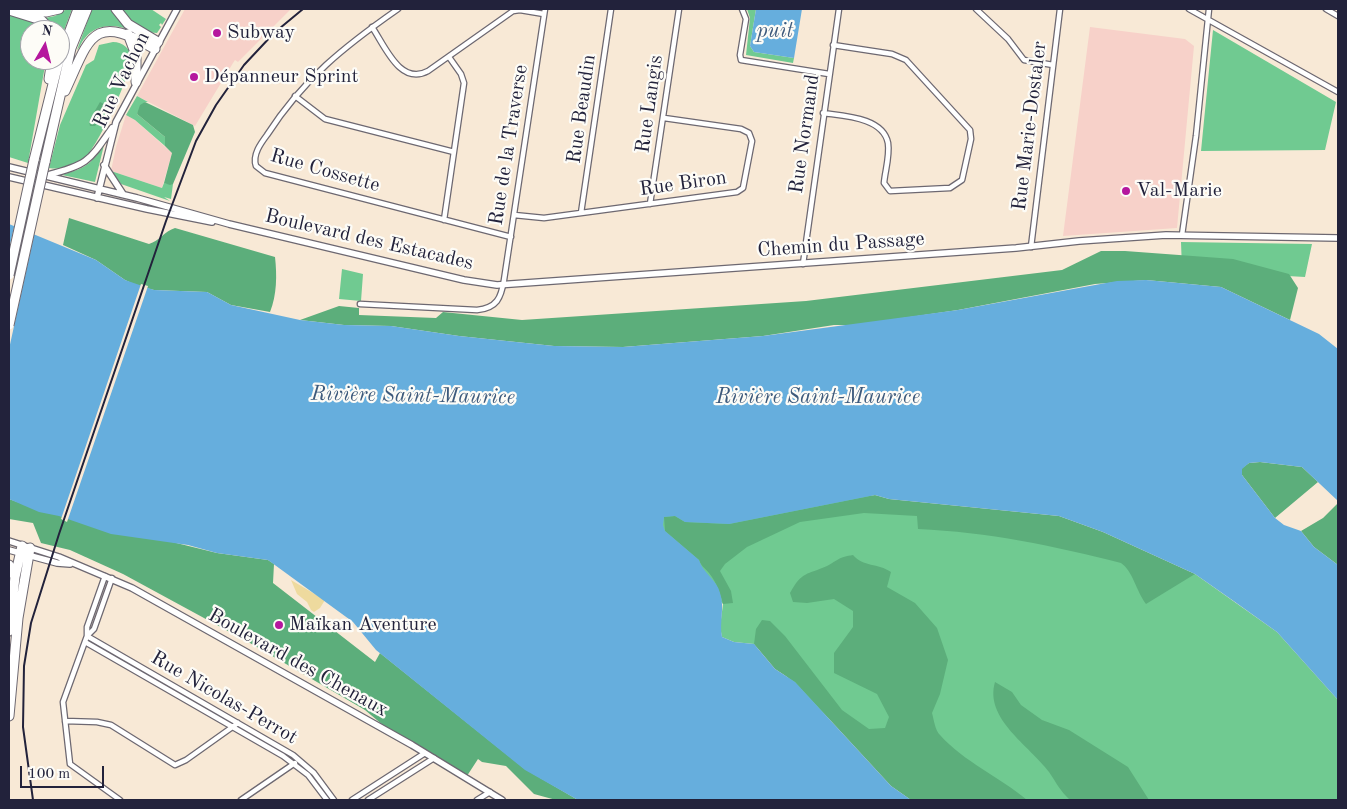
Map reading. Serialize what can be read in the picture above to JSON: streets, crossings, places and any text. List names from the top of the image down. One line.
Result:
{"streets":{"street":["Rue Vachon","Rue Langis","Rue Beaudin","Rue Marie-Dostaler","Rue Normand","Rue de la Traverse","Rue Cossette","Rue Biron","Boulevard des Estacades","Chemin du Passage","Boulevard des Chenaux","Rue Nicolas-Perrot"]},"crossings":[["Rue Vachon","Boulevard des Estacades"],["Rue Langis","Rue Biron"],["Rue Beaudin","Rue Biron"],["Rue Marie-Dostaler","Chemin du Passage"],["Rue Normand","Chemin du Passage"],["Rue de la Traverse","Rue Cossette"],["Rue de la Traverse","Rue Biron"],["Rue de la Traverse","Boulevard des Estacades"],["Rue de la Traverse","Chemin du Passage"],["Boulevard des Estacades","Chemin du Passage"]],"water":["puit","Rivière Saint-Maurice"],"places":["Subway","Dépanneur Sprint","Val-Marie","Maïkan Aventure"],"scale_bar":"100 m","north":"top"}
